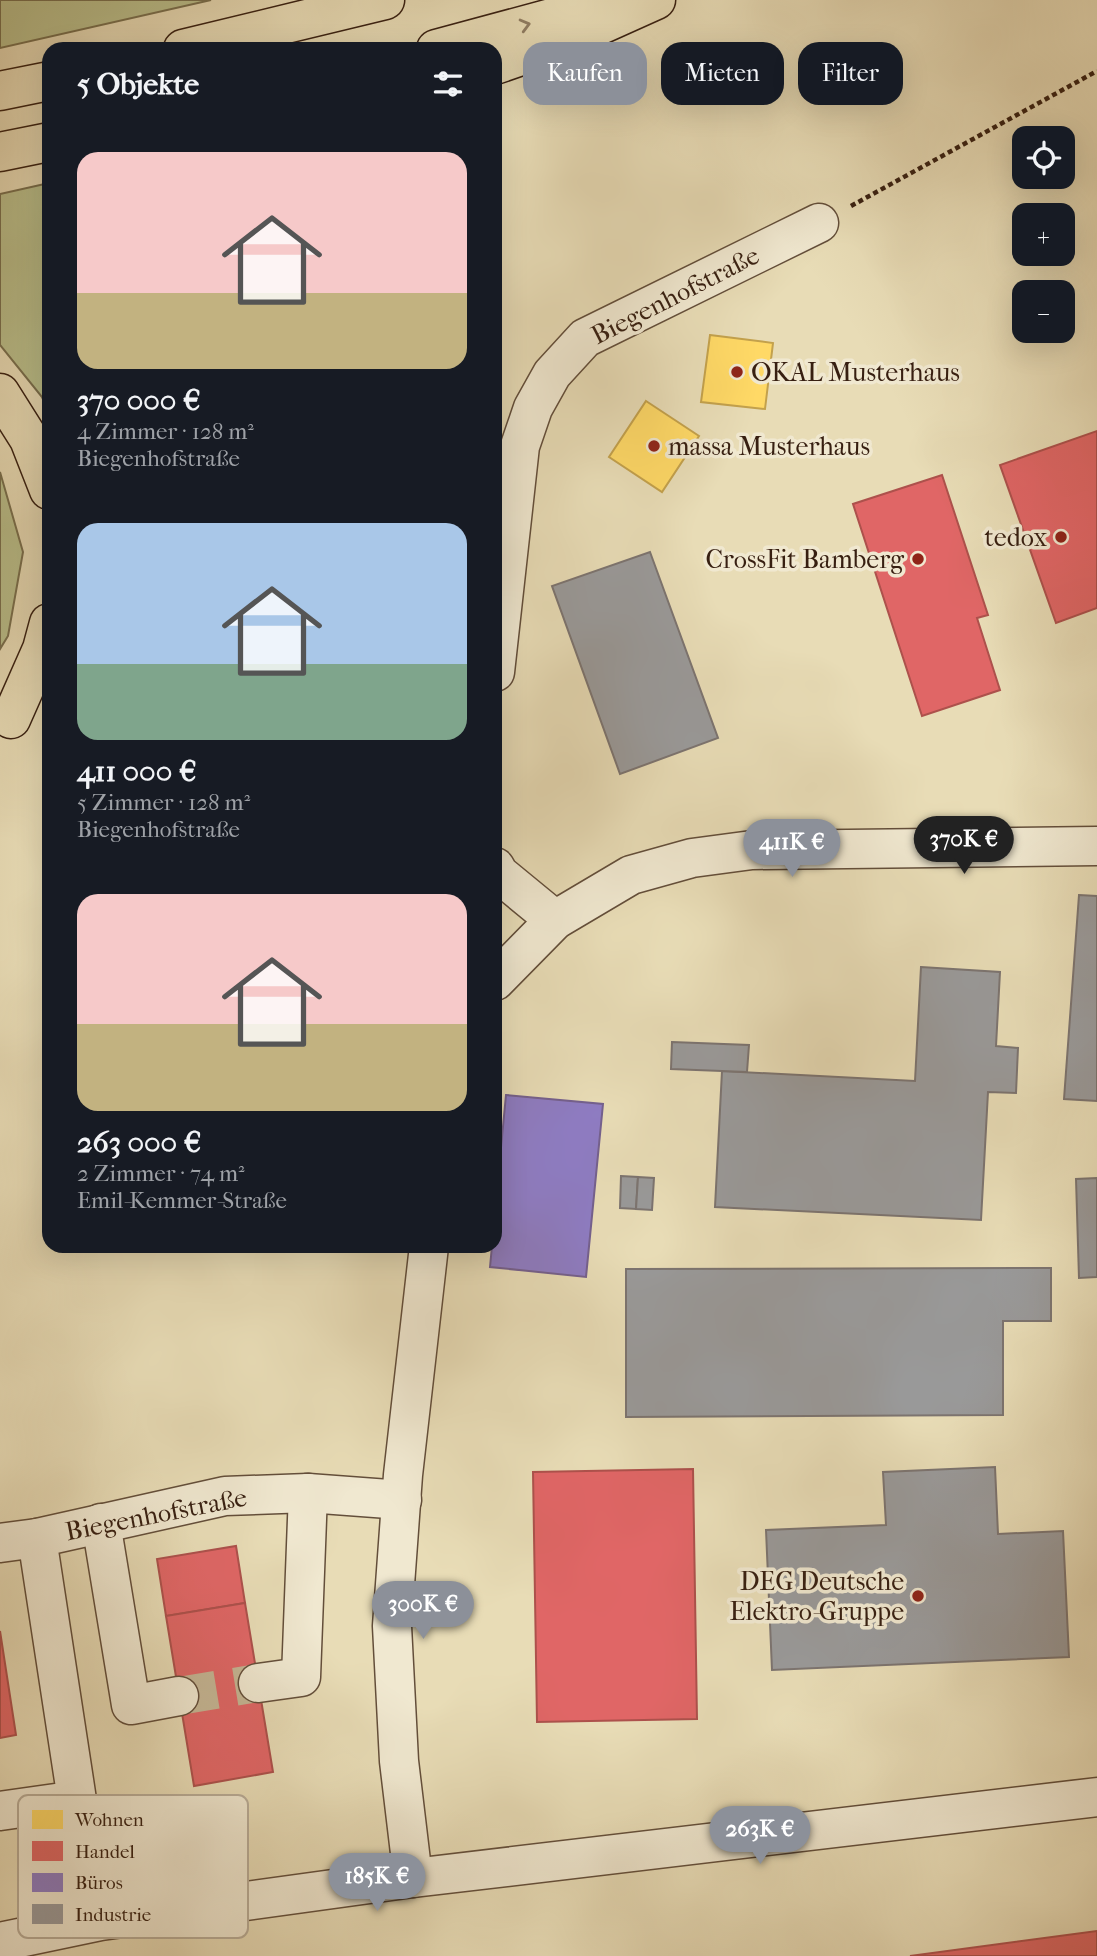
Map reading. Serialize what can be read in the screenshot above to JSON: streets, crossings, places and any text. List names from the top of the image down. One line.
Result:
{"streets":{"street":["Biegenhofstraße"]},"places":["OKAL Musterhaus","massa Musterhaus","tedox","CrossFit Bamberg","DEG Deutsche Elektro-Gruppe"],"legend":["Wohnen","Handel","Büros","Industrie"],"page":{"chip":["Kaufen","Mieten","Filter"],"heading":"5 Objekte","map_buttons":["+","−"],"list":[{"name":"370 000 €","note":"4 Zimmer · 128 m² · Biegenhofstraße"},{"name":"411 000 €","note":"5 Zimmer · 128 m² · Biegenhofstraße"},{"name":"263 000 €","note":"2 Zimmer · 74 m² · Emil-Kemmer-Straße"}],"price":["370K €","411K €","300K €","263K €","185K €"]}}
